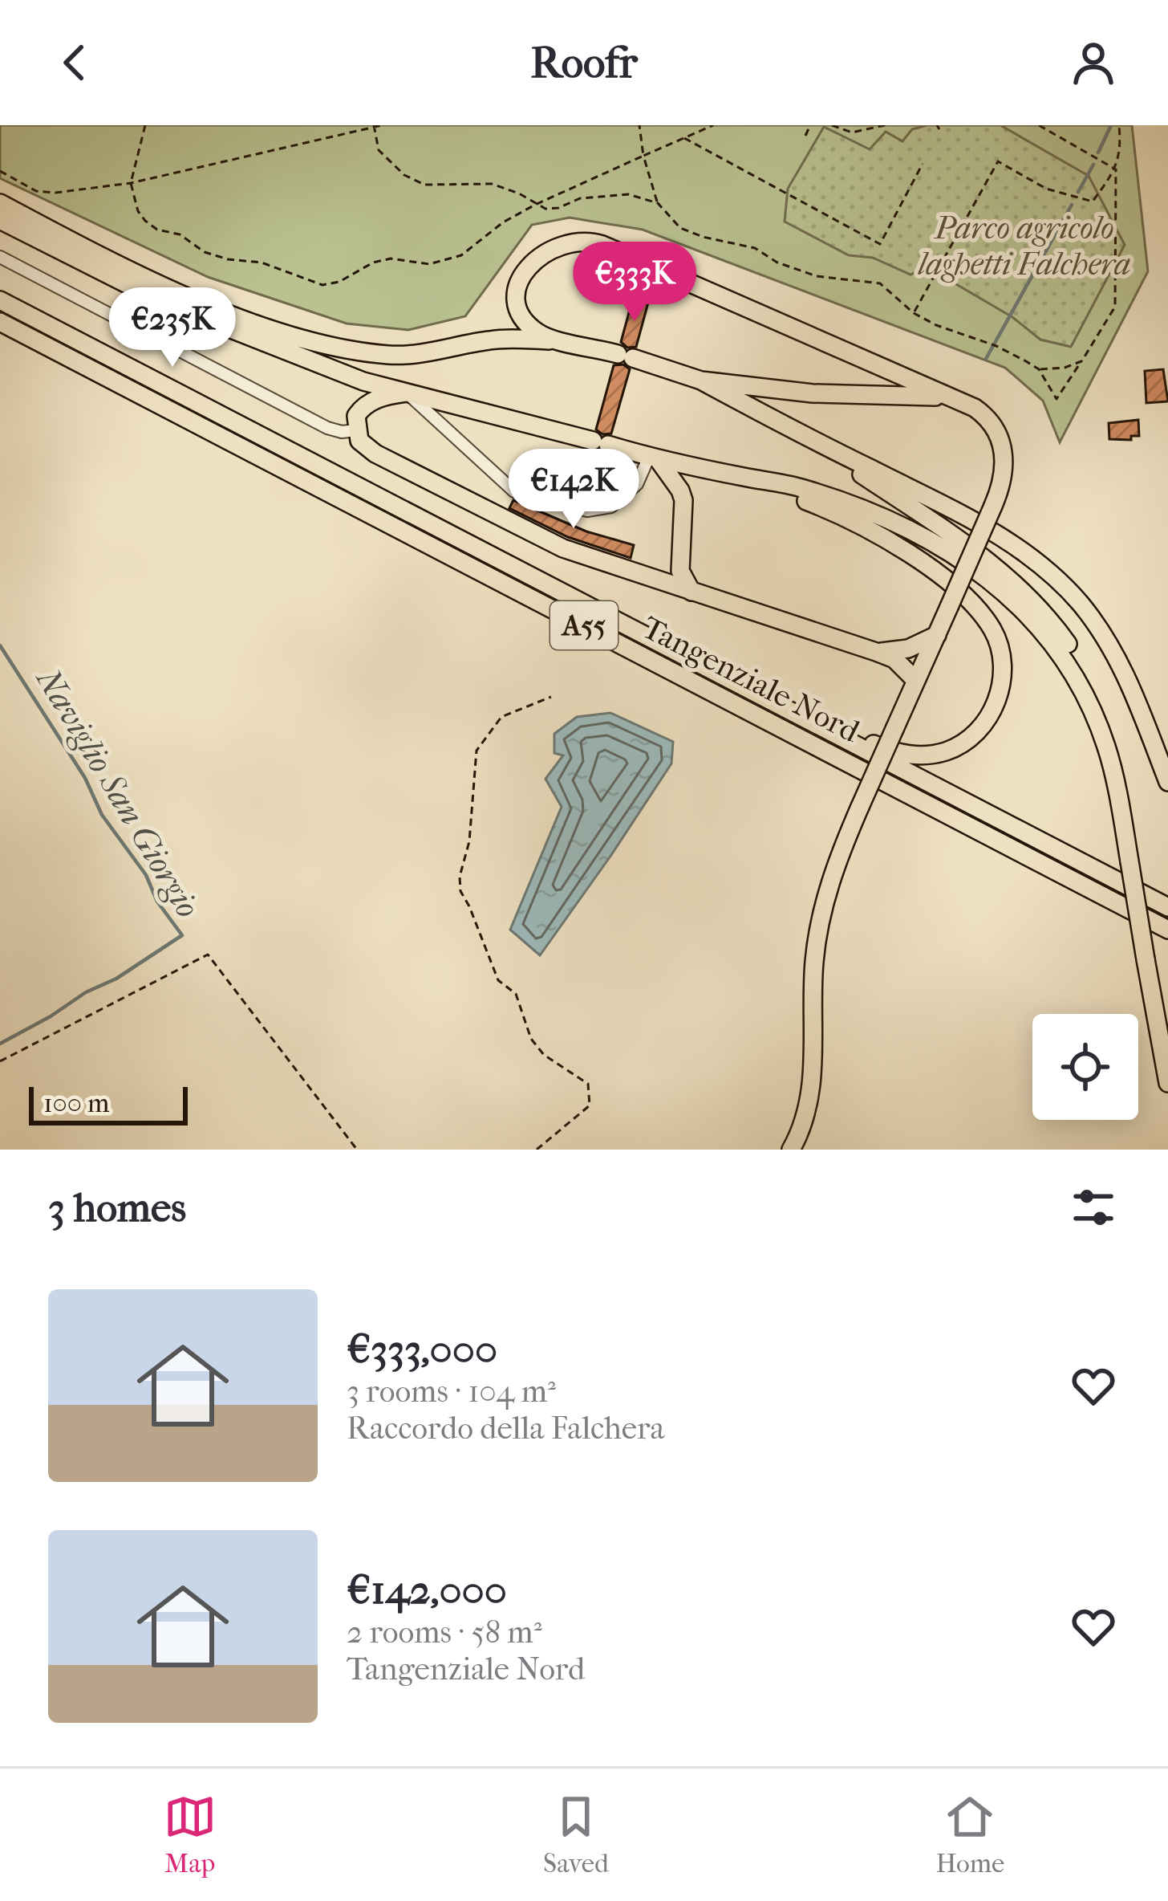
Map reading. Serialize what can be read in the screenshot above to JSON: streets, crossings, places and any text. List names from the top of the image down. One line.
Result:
{"streets":{"highway":["A55","Tangenziale Nord"]},"water":["Naviglio San Giorgio"],"parks":["Parco agricolo laghetti Falchera"],"scale_bar":"100 m","page":{"header":"Roofr","price":["€333K","€235K","€142K"],"scale":"100 m","heading":"3 homes","list":[{"name":"€333,000","note":"3 rooms · 104 m² · Raccordo della Falchera"},{"name":"€142,000","note":"2 rooms · 58 m² · Tangenziale Nord"}],"tabs":["Map","Saved","Home"]}}
